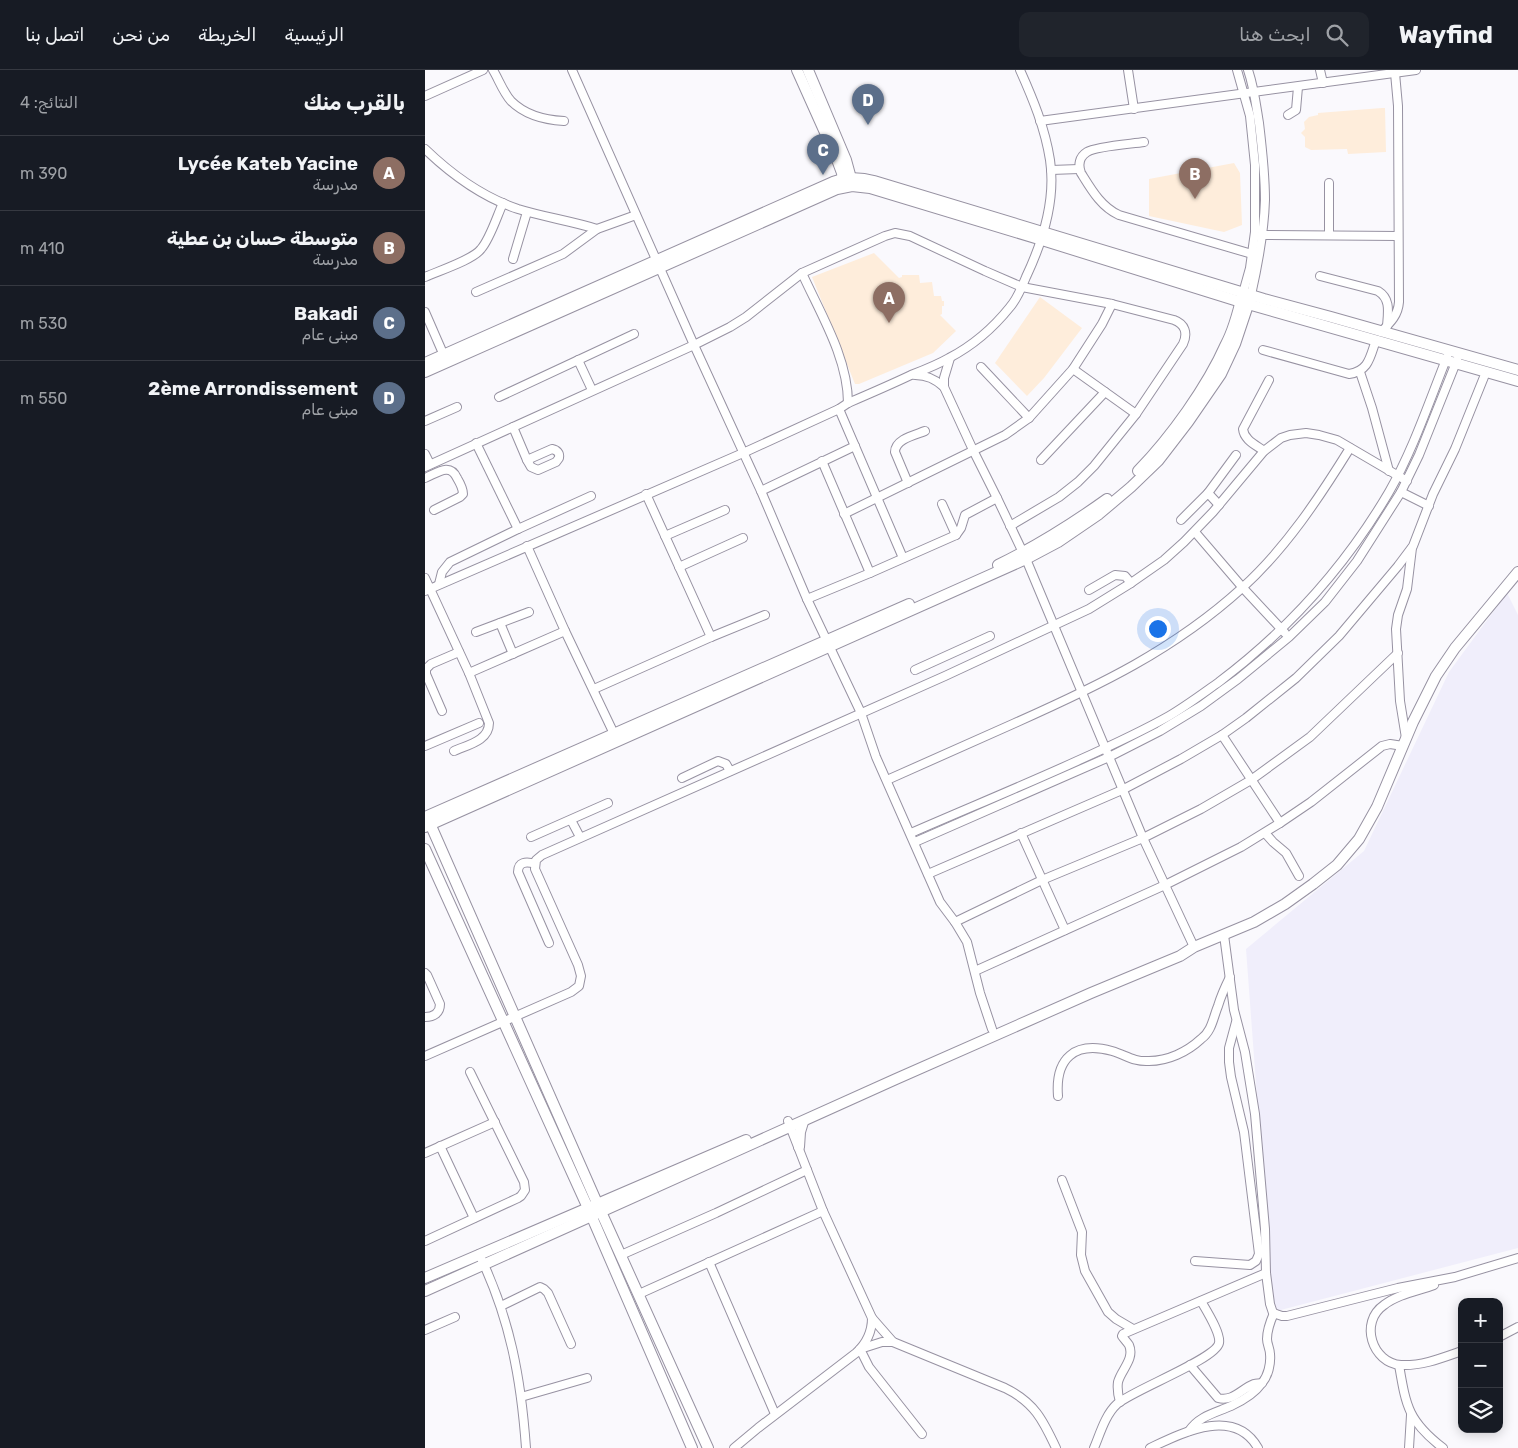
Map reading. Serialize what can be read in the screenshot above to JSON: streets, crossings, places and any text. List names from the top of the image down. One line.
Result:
{"page":{"header":"Wayfind","search":"ابحث هنا","nav":["الرئيسية","الخريطة","من نحن","اتصل بنا"],"heading":["بالقرب منك","النتائج: 4"],"pins":["D","C","B","A"],"list":[{"mark":"A","name":"Lycée Kateb Yacine","note":"مدرسة","value":"390 m"},{"mark":"B","name":"متوسطة حسان بن عطية","note":"مدرسة","value":"410 m"},{"mark":"C","name":"Bakadi","note":"مبنى عام","value":"530 m"},{"mark":"D","name":"2ème Arrondissement","note":"مبنى عام","value":"550 m"}],"map_buttons":["+","−"]}}
